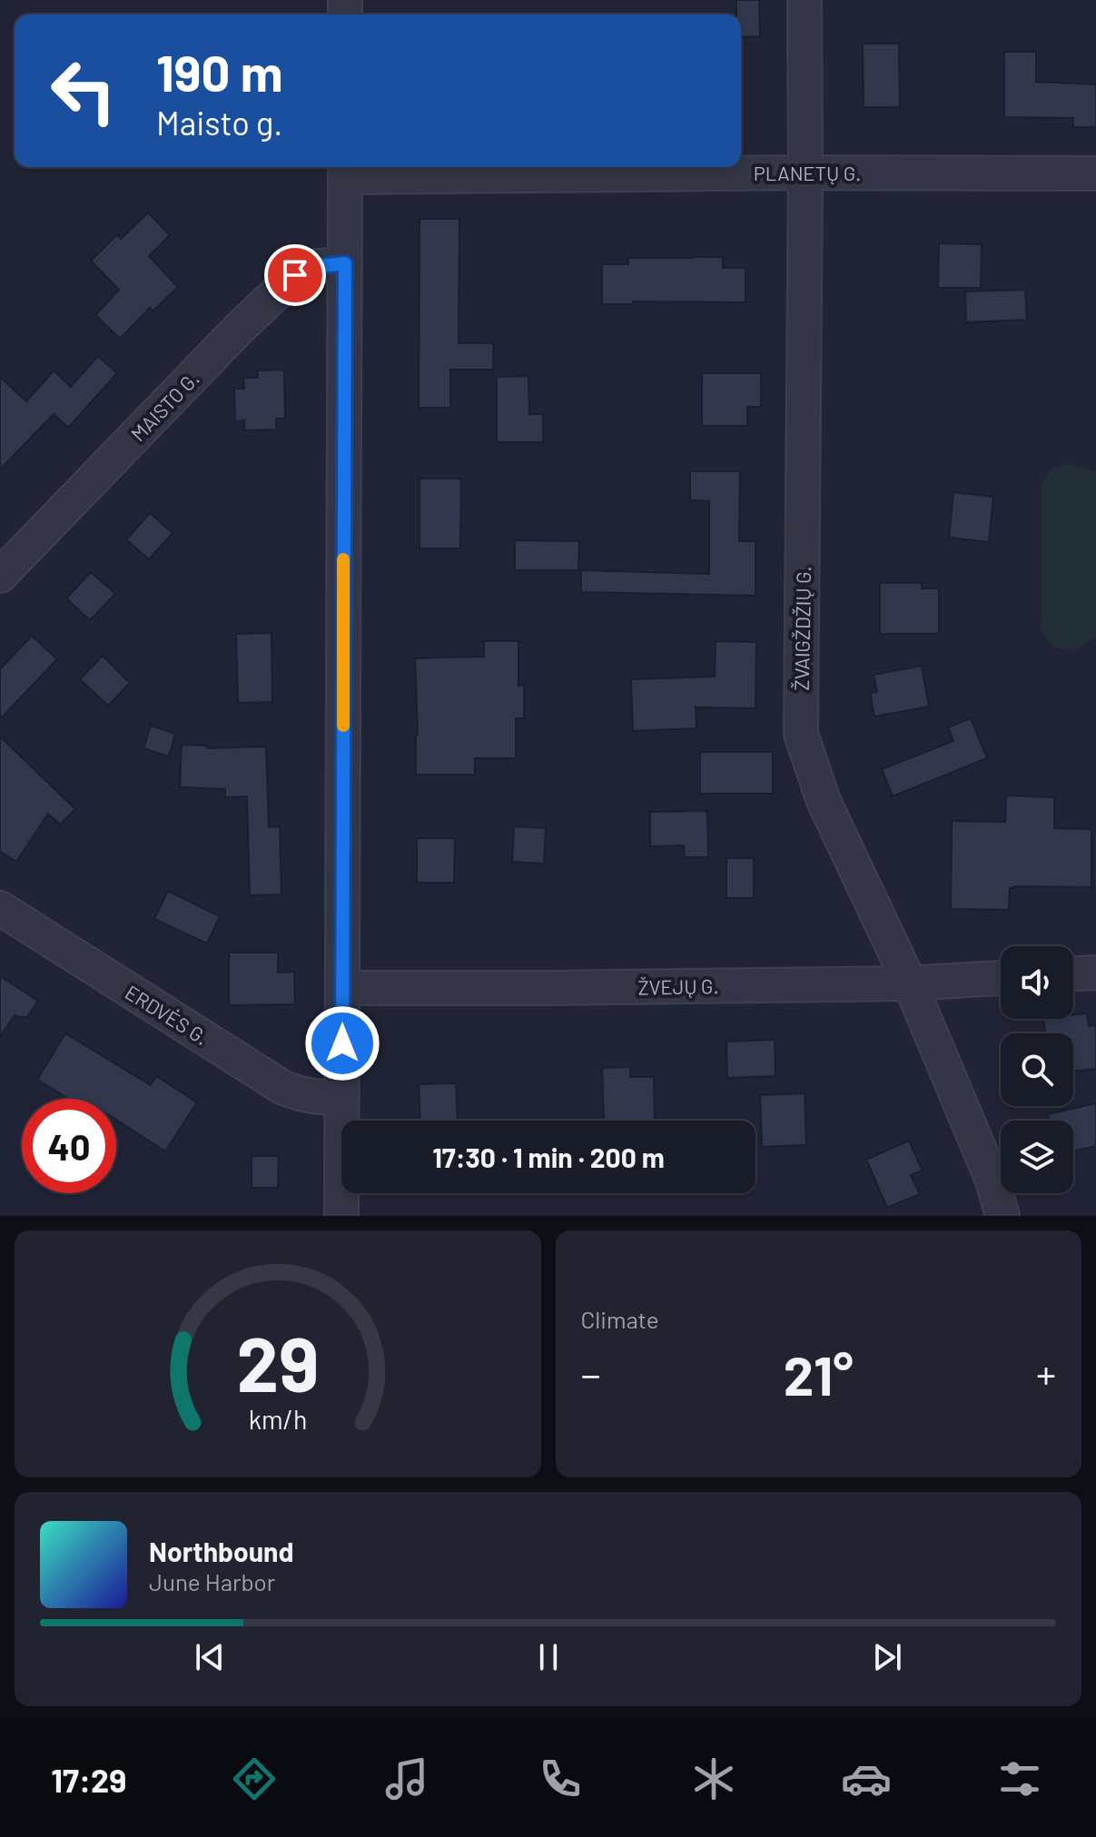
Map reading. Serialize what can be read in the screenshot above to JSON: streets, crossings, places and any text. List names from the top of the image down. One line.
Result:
{"streets":{"street":["PLANETŲ G.","MAISTO G.","ŽVAIGŽDŽIŲ G.","ŽVEJŲ G.","ERDVĖS G."]},"crossings":[["PLANETŲ G.","ŽVAIGŽDŽIŲ G."],["ŽVAIGŽDŽIŲ G.","ŽVEJŲ G."]],"page":{"turn":["190 m","Maisto g."],"limit":"40","trip":"17:30 · 1 min · 200 m","tile":"Climate","heat":["−","21°","+"],"song":["Northbound","June Harbor"],"tabs":"17:29","gauge":["29","km/h"]}}
